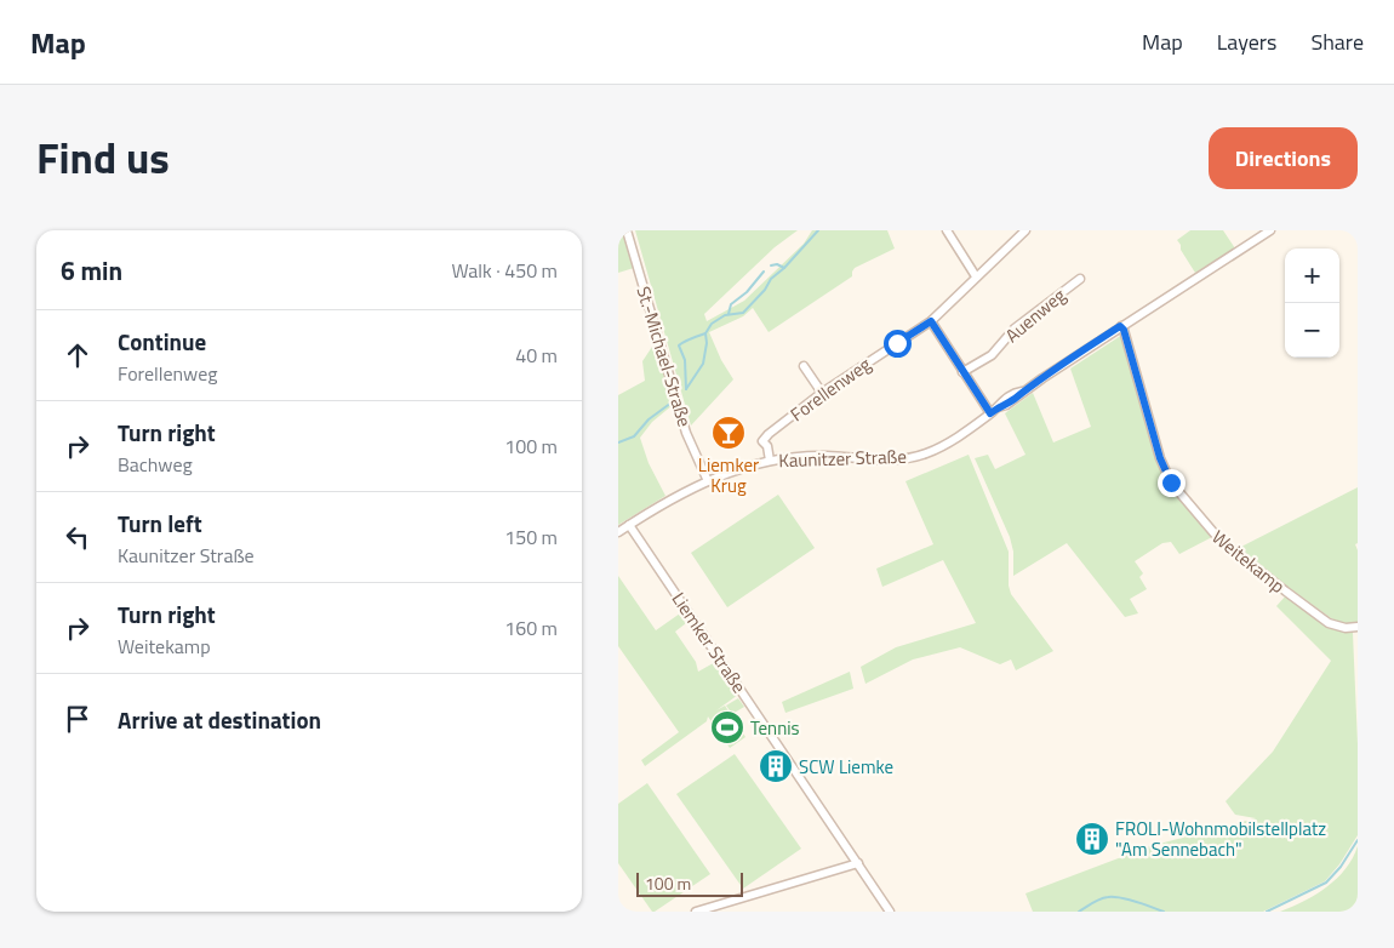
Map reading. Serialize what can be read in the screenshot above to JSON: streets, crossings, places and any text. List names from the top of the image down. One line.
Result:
{"streets":{"street":["Auenweg","St.-Michael-Straße","Forellenweg","Kaunitzer Straße","Weitekamp","Liemker Straße"]},"crossings":[["St.-Michael-Straße","Kaunitzer Straße"],["Forellenweg","Kaunitzer Straße"],["Kaunitzer Straße","Weitekamp"],["Kaunitzer Straße","Liemker Straße"]],"places":{"bar":["Liemker Krug"],"sports":["Tennis"],"building":["SCW Liemke","FROLI-Wohnmobilstellplatz \"Am Sennebach\""]},"scale_bar":"100 m","page":{"header":"Map","nav":["Map","Layers","Share"],"title":"Find us","buttons":"Directions","heading":["6 min","Walk · 450 m"],"map_buttons":["+","−"],"list":[["Continue","Forellenweg","40 m"],["Turn right","Bachweg","100 m"],["Turn left","Kaunitzer Straße","150 m"],["Turn right","Weitekamp","160 m"],"Arrive at destination"],"scale":"100 m"}}
